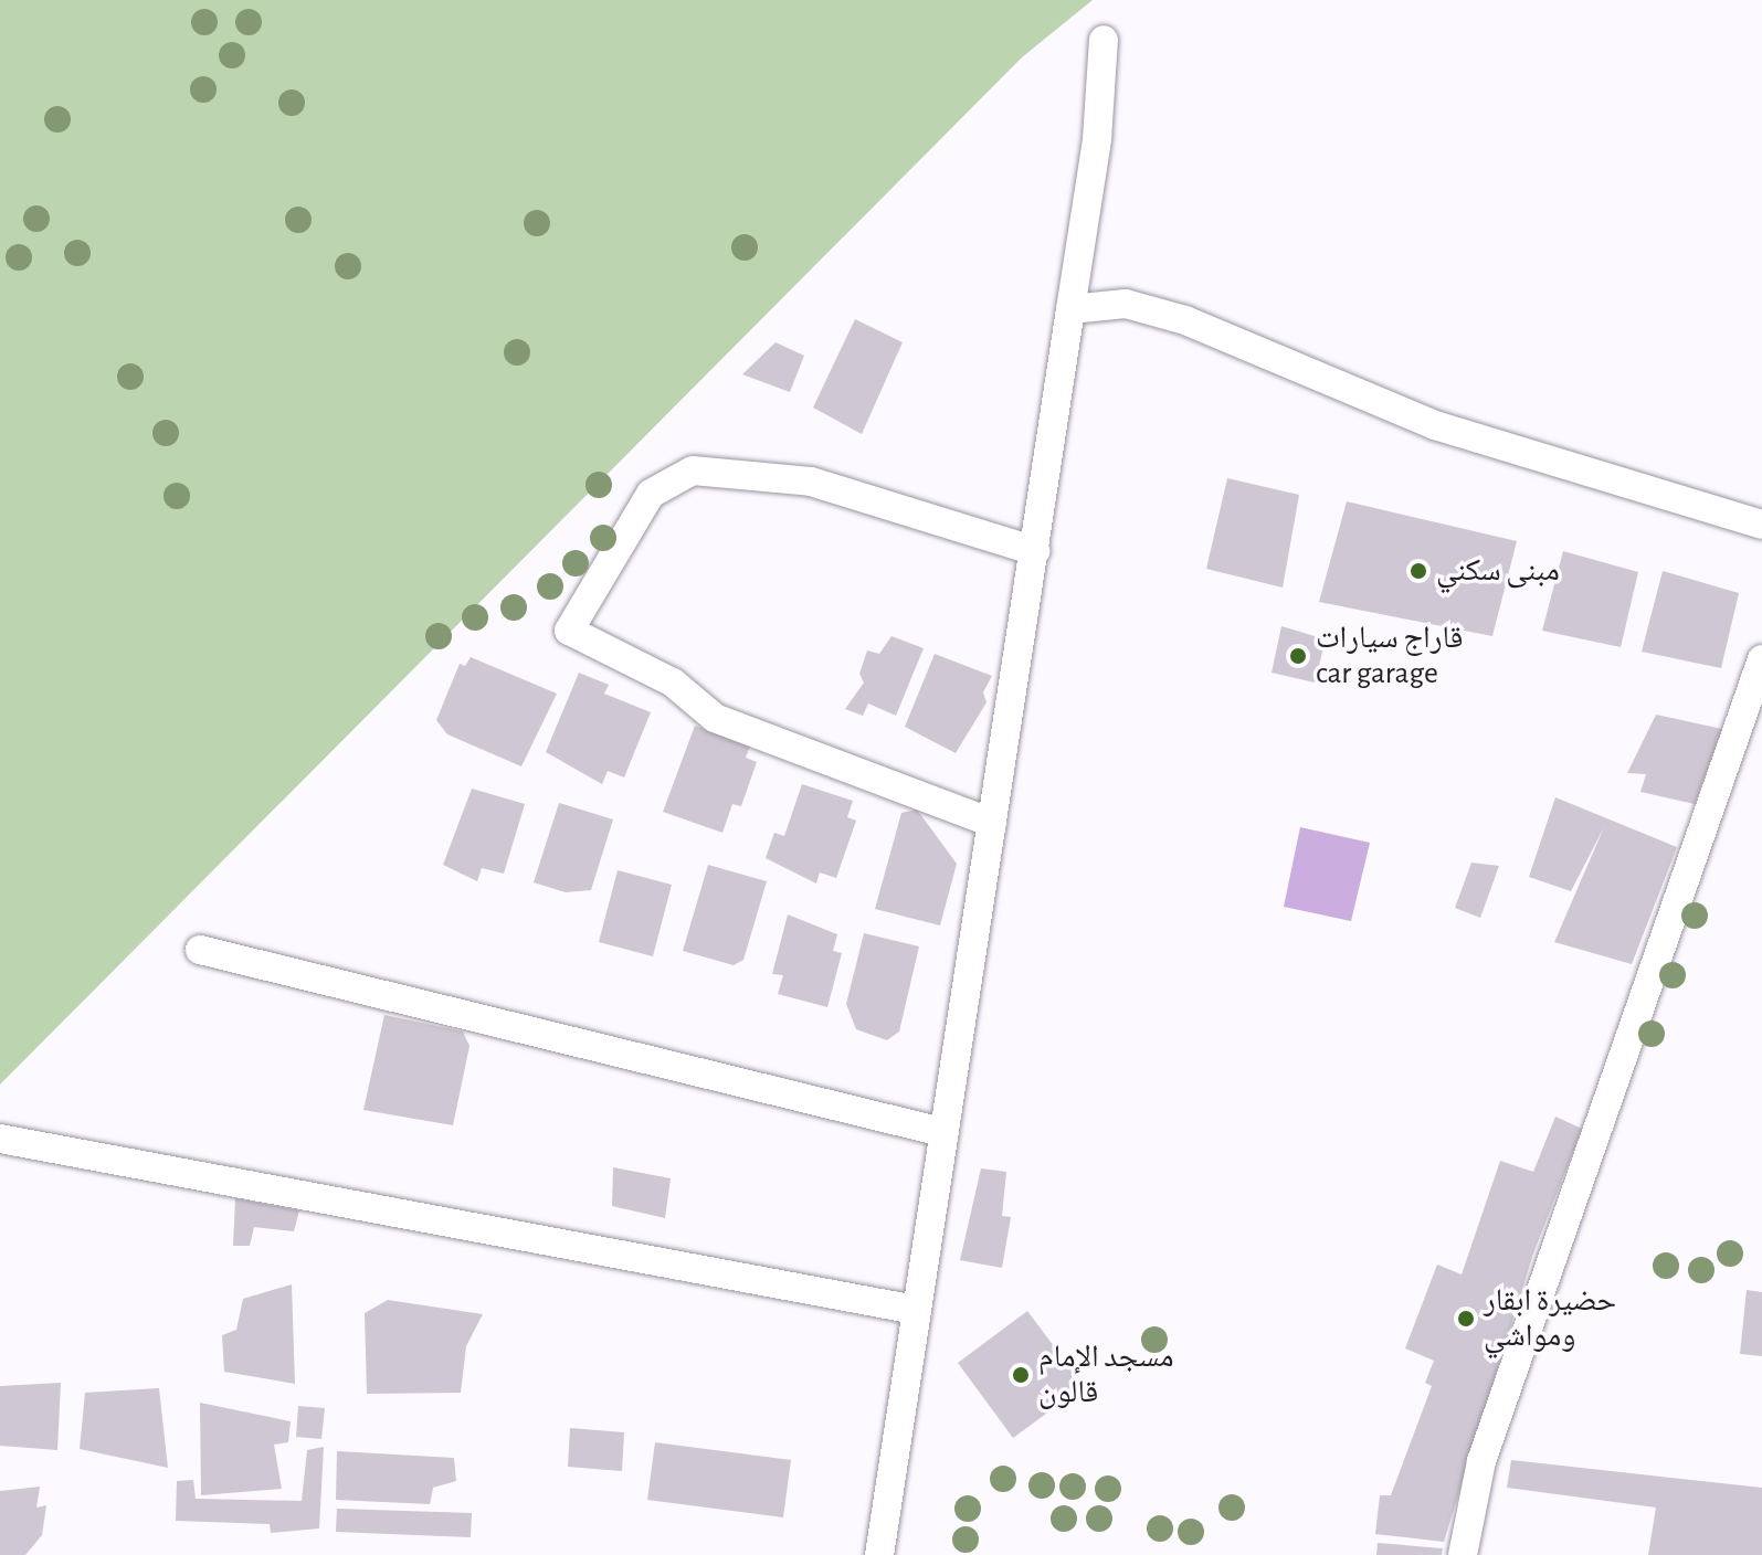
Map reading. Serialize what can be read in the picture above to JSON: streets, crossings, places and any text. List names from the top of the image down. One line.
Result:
{"places":["مبنى سكني","قاراج سيارات car garage","حضيرة ابقار ومواشي","مسجد الإمام قالون"]}
